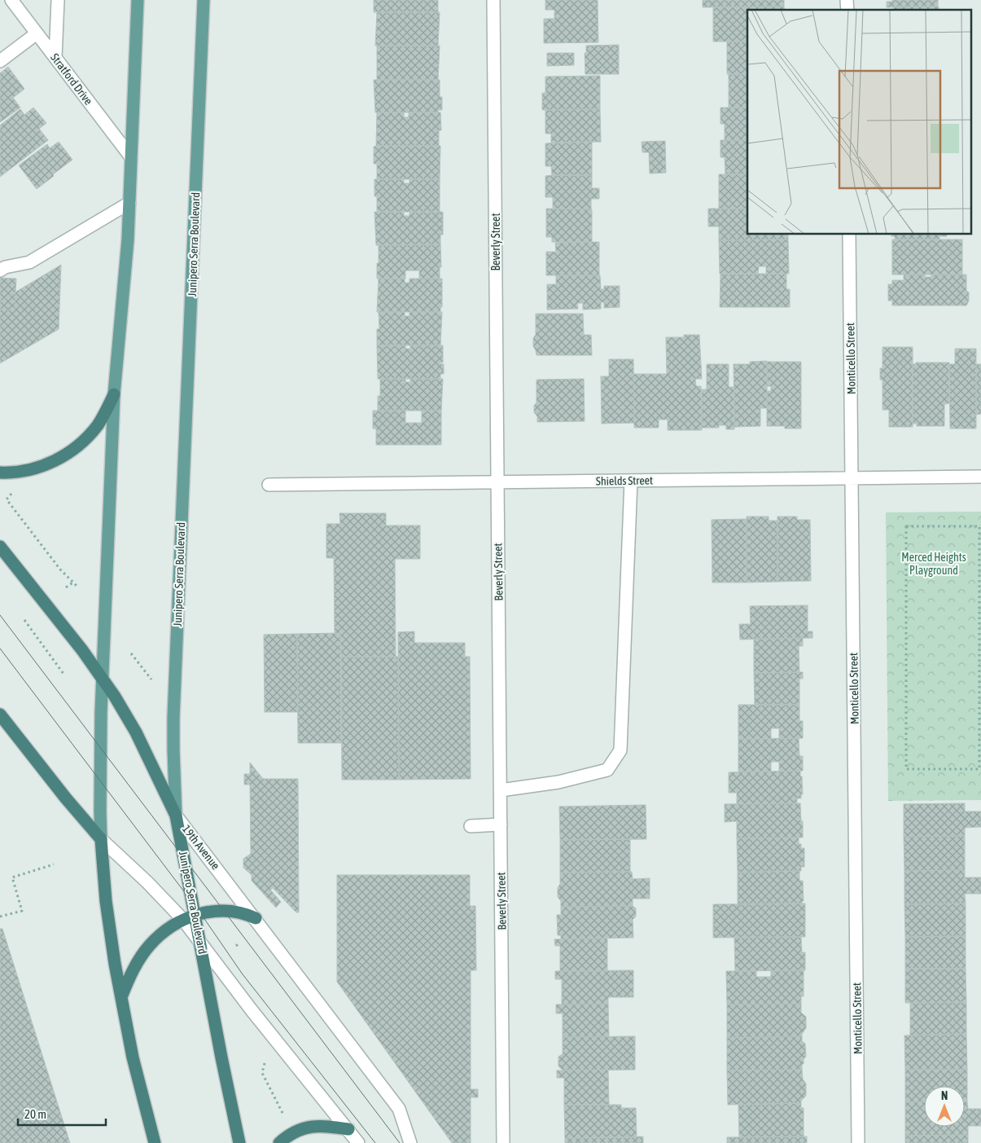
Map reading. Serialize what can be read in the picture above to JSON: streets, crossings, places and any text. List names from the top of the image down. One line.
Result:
{"streets":{"highway":["Junipero Serra Boulevard","19th Avenue"],"street":["Stratford Drive","Beverly Street","Monticello Street","Shields Street"]},"crossings":[["Beverly Street","Shields Street"],["Junipero Serra Boulevard","19th Avenue"],["Monticello Street","Shields Street"]],"parks":["Merced Heights Playground"],"scale_bar":"20 m","north":"top"}
